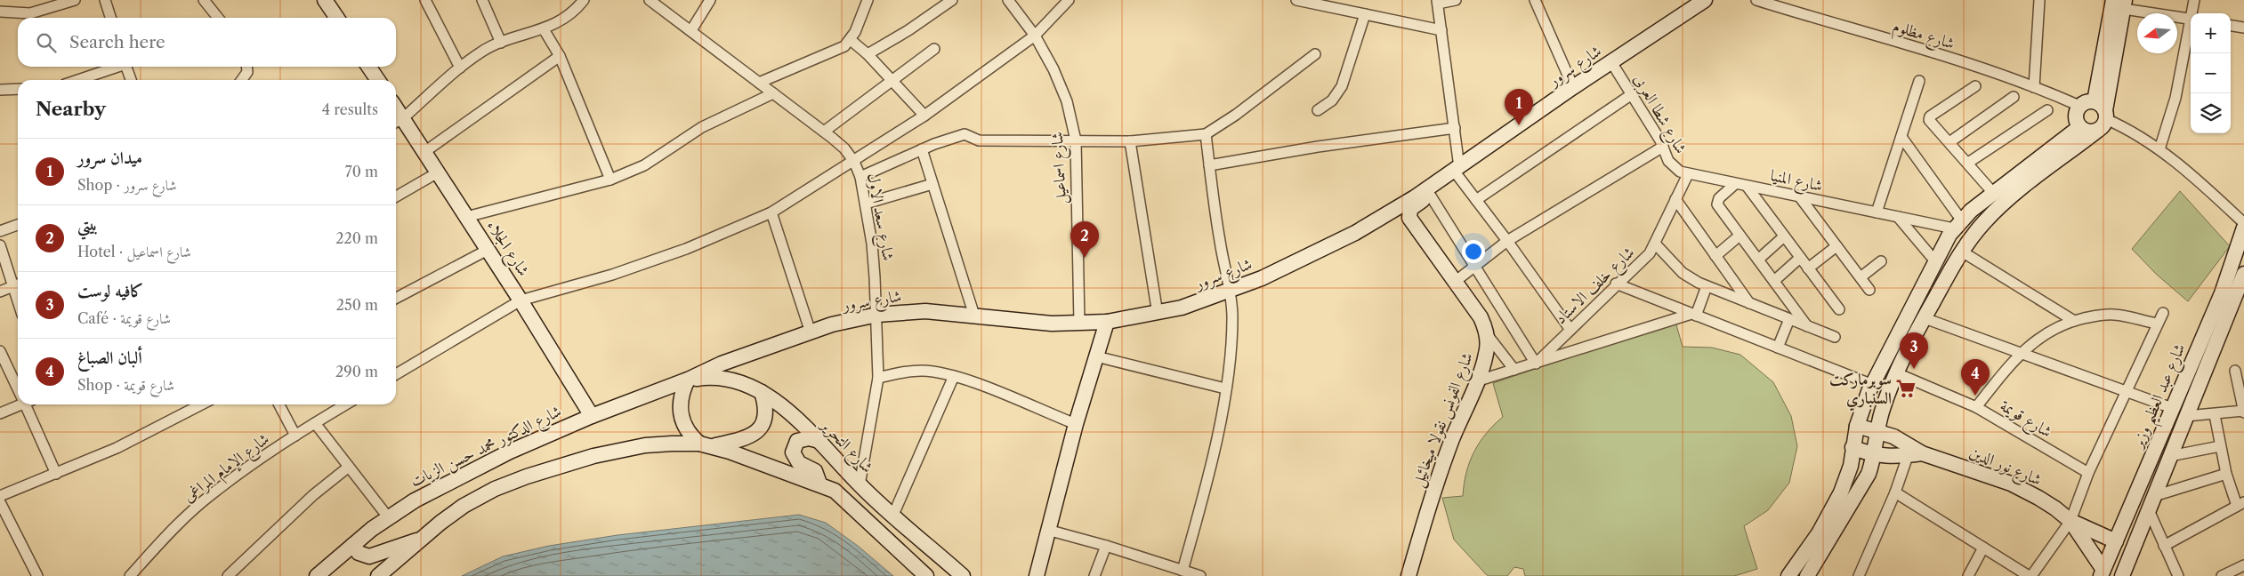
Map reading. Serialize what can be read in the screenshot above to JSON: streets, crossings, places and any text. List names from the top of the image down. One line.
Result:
{"streets":{"street":["شارع مظلوم","شارع سرور","شارع شطا العربى","شارع اسماعيل","شارع المنيا","شارع سعد الاول","شارع الجلاء","شارع خلف الاستاد","شارع عبد العظيم وزير","شارع قويمة","شارع الفونس نقولا ميخائيل","شارع الدكتور محمد حسن الزيات","شارع التحرير","شارع نور الدين","شارع الإمام المراغى"]},"crossings":[["شارع سرور","شارع شطا العربى"],["شارع سرور","شارع اسماعيل"],["شارع سرور","شارع سعد الاول"],["شارع سرور","شارع الفونس نقولا ميخائيل"],["شارع سرور","شارع الدكتور محمد حسن الزيات"],["شارع سرور","شارع التحرير"],["شارع شطا العربى","شارع المنيا"],["شارع شطا العربى","شارع خلف الاستاد"],["شارع المنيا","شارع خلف الاستاد"],["شارع سعد الاول","شارع التحرير"],["شارع الجلاء","شارع الدكتور محمد حسن الزيات"],["شارع عبد العظيم وزير","شارع نور الدين"],["شارع الدكتور محمد حسن الزيات","شارع التحرير"]],"places":{"supermarket":["سوبرماركت السنباري"]},"north":"left","page":{"map_buttons":["+","−"],"search":"Search here","heading":["Nearby","4 results"],"pins":["1","2","3","4"],"list":[{"mark":"1","name":"ميدان سرور","note":"Shop · شارع سرور","value":"70 m"},{"mark":"2","name":"بيتي","note":"Hotel · شارع اسماعيل","value":"220 m"},{"mark":"3","name":"كافيه لوست","note":"Café · شارع قويمة","value":"250 m"},{"mark":"4","name":"ألبان الصباغ","note":"Shop · شارع قويمة","value":"290 m"}]}}
